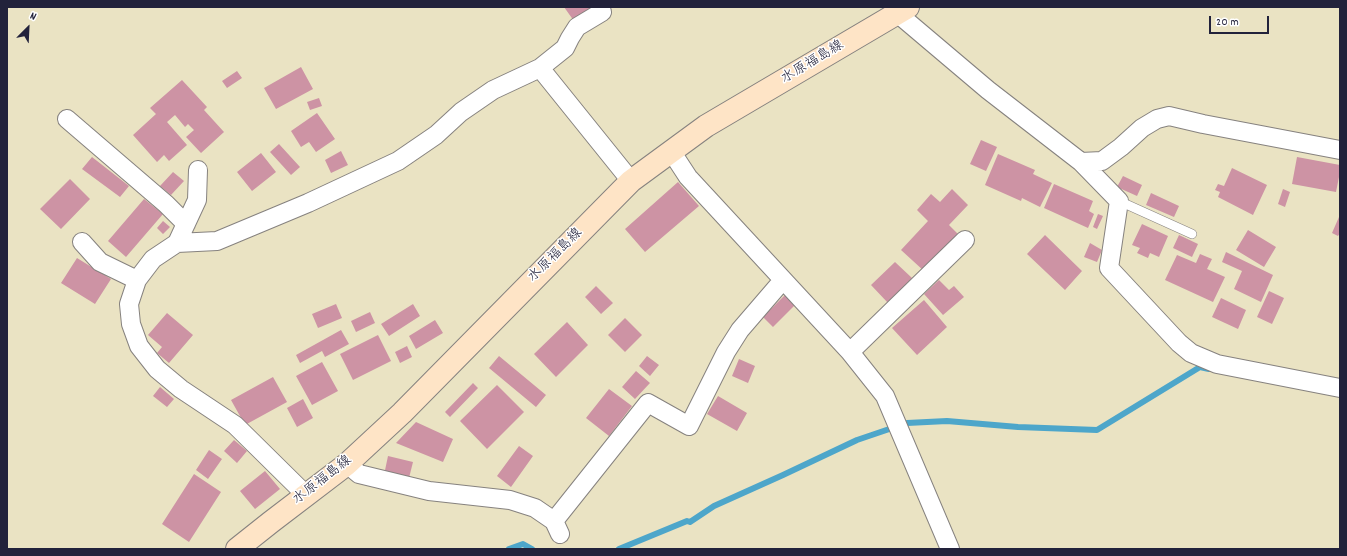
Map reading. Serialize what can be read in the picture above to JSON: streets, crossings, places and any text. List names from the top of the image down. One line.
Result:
{"streets":{"main road":["水原福島線"]},"scale_bar":"20 m","north":"top right"}
